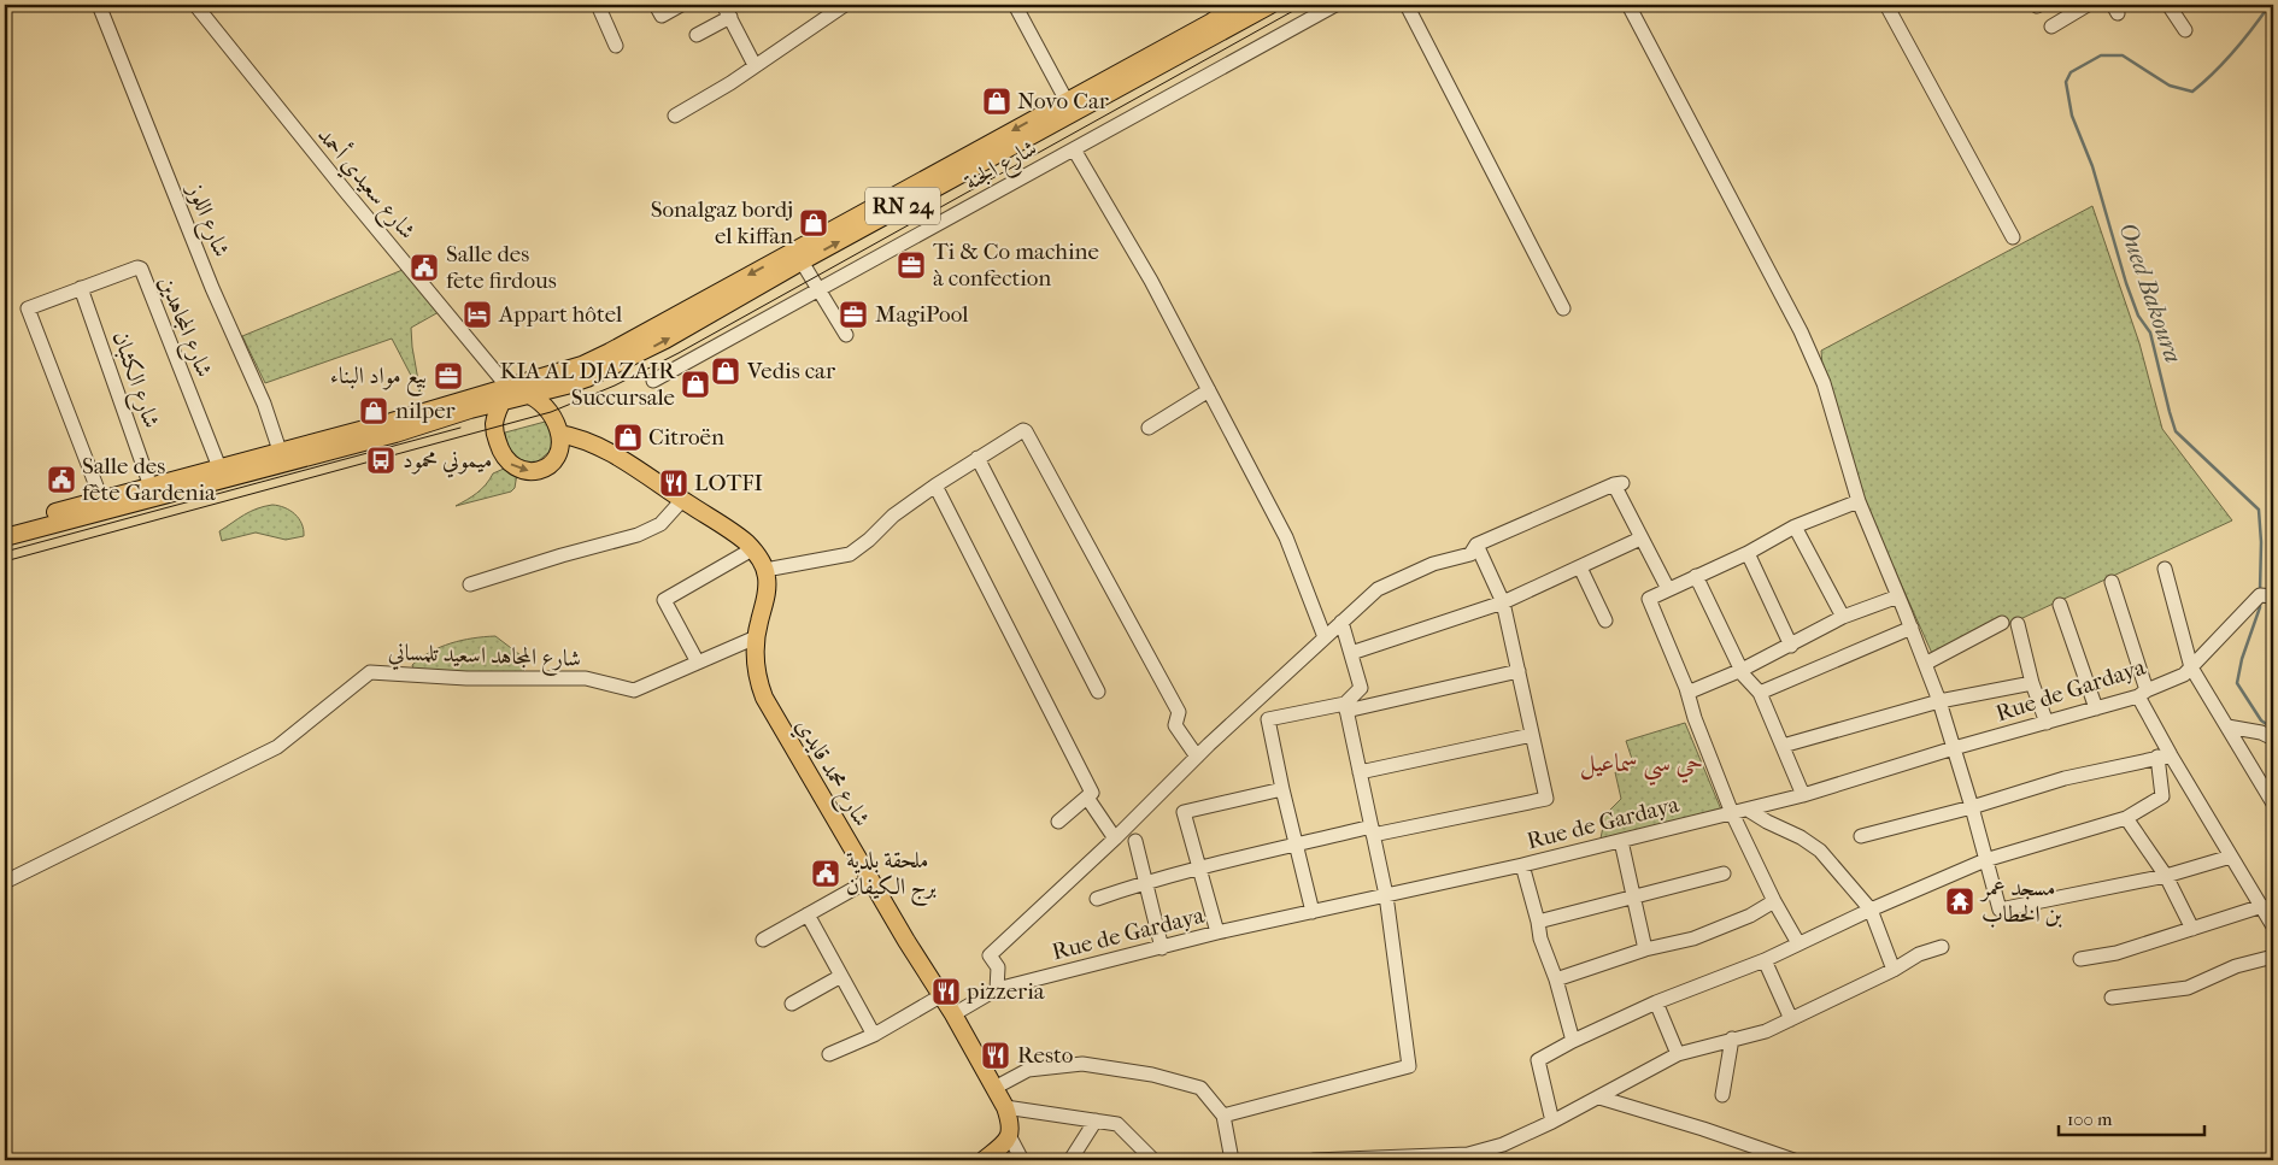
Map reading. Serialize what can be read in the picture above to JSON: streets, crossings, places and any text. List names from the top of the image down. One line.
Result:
{"streets":{"main road":["RN 24","شارع محمد قايدي"],"street":["شارع الجنة","شارع سعيدي أحمد","شارع اللوز","شارع المجاهدين","شارع الكثبان","شارع المجاهد اسعيد تلمساني","Rue de Gardaya"]},"crossings":[["شارع سعيدي أحمد","RN 24"],["RN 24","شارع اللوز"],["RN 24","شارع المجاهدين"],["RN 24","شارع الكثبان"],["شارع المجاهدين","شارع الكثبان"],["شارع المجاهد اسعيد تلمساني","شارع محمد قايدي"],["Rue de Gardaya","شارع محمد قايدي"]],"districts":["حي سي سماعيل"],"water":["Oued Bakoura"],"places":{"shop":["Novo Car","Sonalgaz bordj el kiffan","Vedis car","KIA AL DJAZAIR Succursale","nilper","Citroën"],"office":["Ti & Co machine à confection","MagiPool","بيع مواد البناء"],"public building":["Salle des fete firdous","Salle des fête Gardenia","ملحقة بلدية برج الكيفان"],"hotel":["Appart hôtel"],"bus stop":["ميموني محمود"],"restaurant":["LOTFI","pizzeria","Resto"],"temple":["مسجد عمر بن الخطاب"]},"scale_bar":"100 m"}
